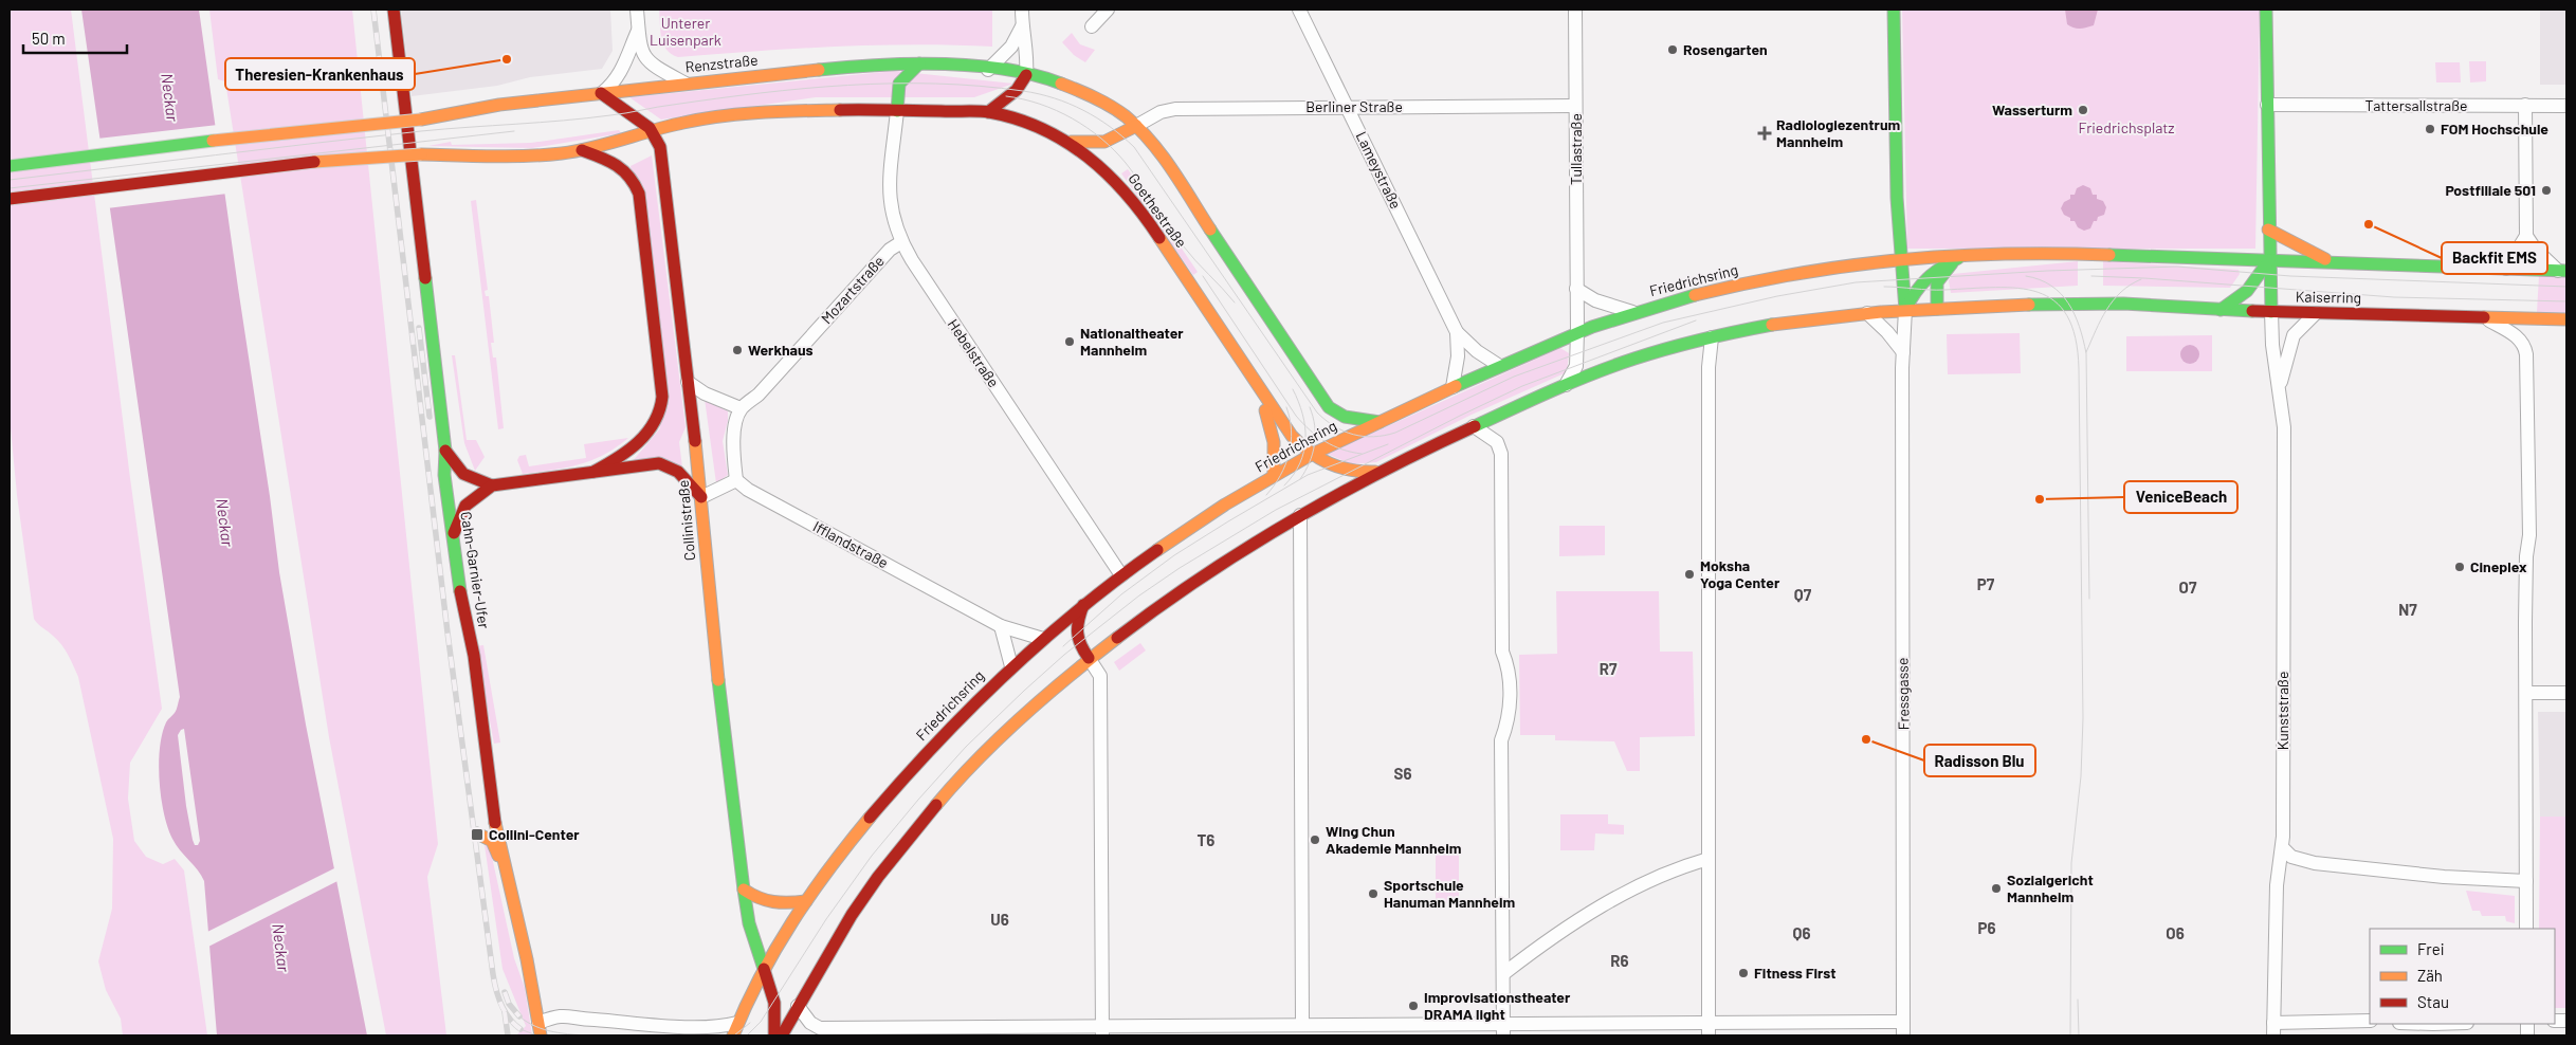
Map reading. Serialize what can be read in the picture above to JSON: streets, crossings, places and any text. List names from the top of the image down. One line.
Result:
{"streets":{"main road":["Renzstraße","Goethestraße","Friedrichsring","Kaiserring","Collinistraße","Cahn-Garnier-Ufer"],"street":["Tattersallstraße","Berliner Straße","Tullastraße","Lameystraße","Mozartstraße","Hebelstraße","Ifflandstraße","Fressgasse","Kunststraße"]},"crossings":[["Renzstraße","Collinistraße"],["Berliner Straße","Tullastraße"],["Berliner Straße","Lameystraße"],["Tullastraße","Friedrichsring"],["Lameystraße","Friedrichsring"],["Goethestraße","Friedrichsring"],["Goethestraße","Hebelstraße"],["Friedrichsring","Hebelstraße"],["Friedrichsring","Collinistraße"],["Friedrichsring","Ifflandstraße"],["Mozartstraße","Hebelstraße"],["Kaiserring","Kunststraße"]],"districts":["P7","O7","Q7","N7","R7","S6","T6","U6","P6","Q6","O6","R6"],"water":["Neckar"],"parks":["Unterer Luisenpark","Friedrichsplatz"],"places":{"other":["Rosengarten","Theresien-Krankenhaus","Wasserturm","FOM Hochschule","Postfiliale 501","Backfit EMS","Nationaltheater Mannheim","Werkhaus","VeniceBeach","Cineplex","Moksha Yoga Center","Radisson Blu","Wing Chun Akademie Mannheim","Sozialgericht Mannheim","Sportschule Hanuman Mannheim","Fitness First","Improvisationstheater DRAMA light"],"health":["Radiologiezentrum Mannheim"],"transit":["Collini-Center"]},"legend":["Frei","Zäh","Stau"],"scale_bar":"50 m"}
